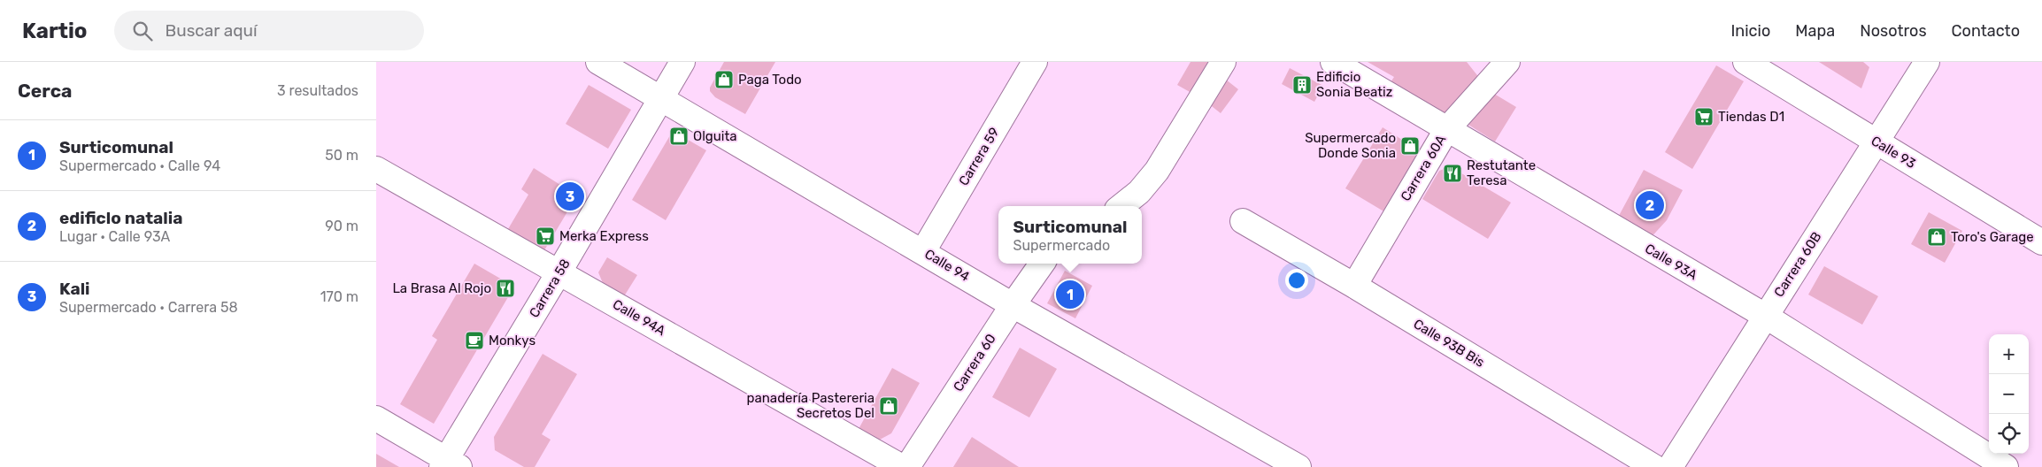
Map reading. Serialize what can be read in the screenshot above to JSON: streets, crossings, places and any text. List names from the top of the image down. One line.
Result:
{"streets":{"street":["Calle 93","Carrera 59","Carrera 60A","Calle 93A","Carrera 60B","Calle 94","Carrera 58","Calle 94A","Calle 93B Bis","Carrera 60"]},"crossings":[["Calle 93","Carrera 60B"],["Carrera 59","Calle 94"],["Carrera 60A","Calle 93A"],["Carrera 60A","Calle 93B Bis"],["Calle 93A","Carrera 60B"],["Calle 94","Carrera 58"],["Calle 94","Carrera 60"],["Carrera 58","Calle 94A"]],"places":{"shop":["Paga Todo","Olguita","Supermercado Donde Sonia","Toro's Garage","panadería Pastereria Secretos Del"],"building":["Edificio Sonia Beatiz"],"supermarket":["Tiendas D1","Merka Express"],"restaurant":["Restutante Teresa","La Brasa Al Rojo"],"cafe":["Monkys"]},"page":{"header":"Kartio","search":"Buscar aquí","nav":["Inicio","Mapa","Nosotros","Contacto"],"heading":["Cerca","3 resultados"],"list":[{"mark":"1","name":"Surticomunal","note":"Supermercado · Calle 94","value":"50 m"},{"mark":"2","name":"edificlo natalia","note":"Lugar · Calle 93A","value":"90 m"},{"mark":"3","name":"Kali","note":"Supermercado · Carrera 58","value":"170 m"}],"pins":["3","2","1"],"popup":["Surticomunal","Supermercado"],"map_buttons":["+","−"]}}
